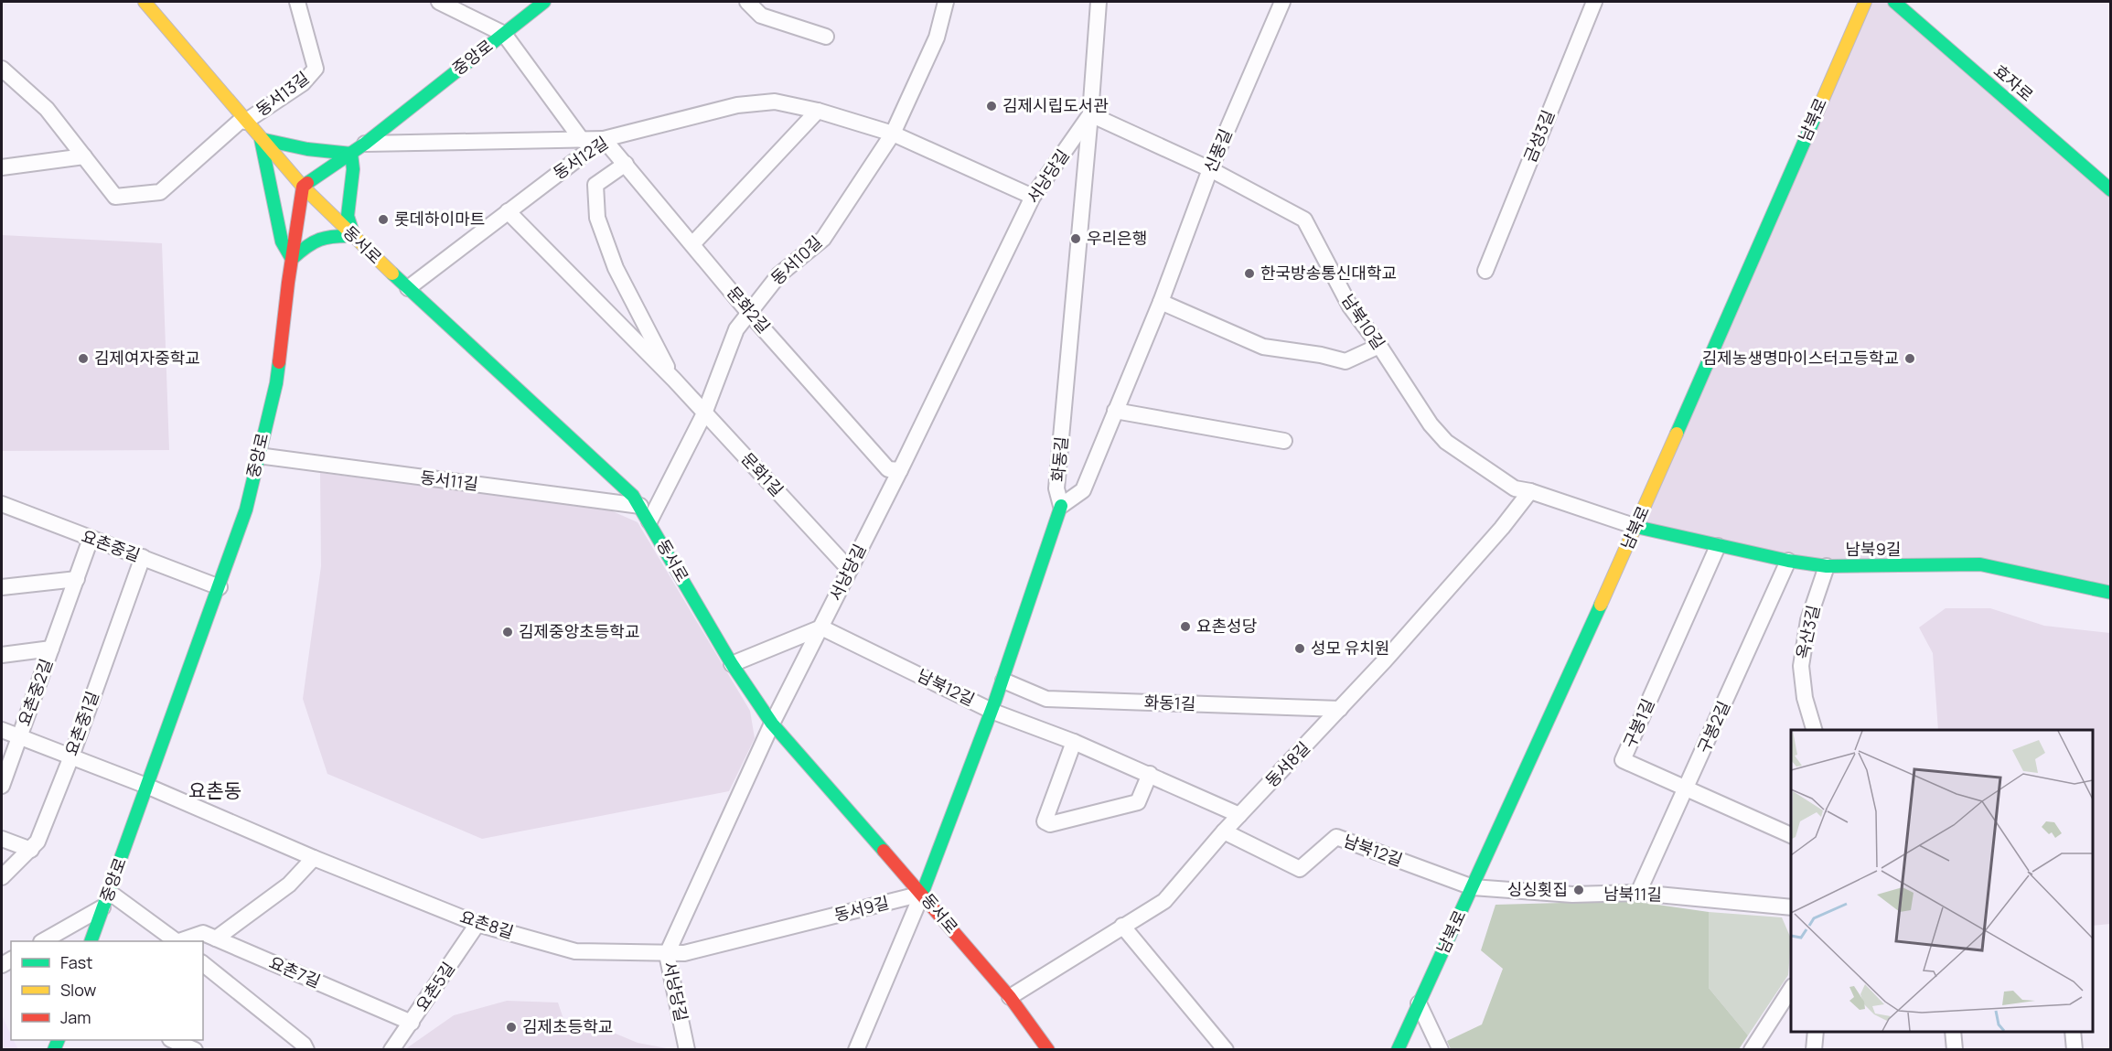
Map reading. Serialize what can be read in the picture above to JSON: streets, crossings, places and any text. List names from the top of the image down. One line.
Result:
{"streets":{"street":["중앙로","효자로","동서13길","남북로","금성3길","신풍길","동서12길","서낭당길","동서로","동서10길","문화2길","남북10길","화동길","문화1길","동서11길","요촌중길","남북9길","옥산3길","남북12길","요촌중2길","화동1길","요촌중1길","구봉1길","구봉2길","동서8길","남북11길","동서9길","요촌8길","요촌7길","요촌5길"]},"crossings":[["중앙로","동서로"],["중앙로","동서11길"],["중앙로","요촌중길"],["중앙로","요촌8길"],["중앙로","요촌7길"],["동서13길","동서로"],["남북로","남북10길"],["남북로","남북9길"],["남북로","남북12길"],["남북로","남북11길"],["신풍길","남북10길"],["신풍길","화동길"],["동서12길","서낭당길"],["동서12길","동서로"],["동서12길","동서10길"],["동서12길","문화2길"],["동서12길","문화1길"],["서낭당길","동서로"],["서낭당길","문화2길"],["서낭당길","남북10길"],["서낭당길","화동길"],["서낭당길","문화1길"],["서낭당길","남북12길"],["서낭당길","동서9길"],["서낭당길","요촌8길"],["동서로","동서10길"],["동서로","화동길"],["동서로","동서11길"],["동서로","동서8길"],["동서로","동서9길"],["동서10길","문화2길"],["동서10길","문화1길"],["문화2길","문화1길"],["남북10길","화동길"],["남북10길","남북9길"],["남북10길","동서8길"],["화동길","남북12길"],["화동길","화동1길"],["화동길","동서9길"],["요촌중길","요촌중2길"],["요촌중길","요촌중1길"],["남북9길","옥산3길"],["남북9길","구봉1길"],["남북9길","구봉2길"],["남북12길","동서8길"],["남북12길","남북11길"],["화동1길","동서8길"],["구봉1길","구봉2길"],["구봉2길","남북11길"],["동서9길","요촌8길"],["요촌8길","요촌5길"],["요촌7길","요촌5길"]],"districts":["요촌동"],"places":["김제시립도서관","롯데하이마트","우리은행","한국방송통신대학교","김제여자중학교","김제농생명마이스터고등학교","요촌성당","김제중앙초등학교","성모 유치원","싱싱횟집","김제초등학교"],"legend":["Fast","Slow","Jam"]}
